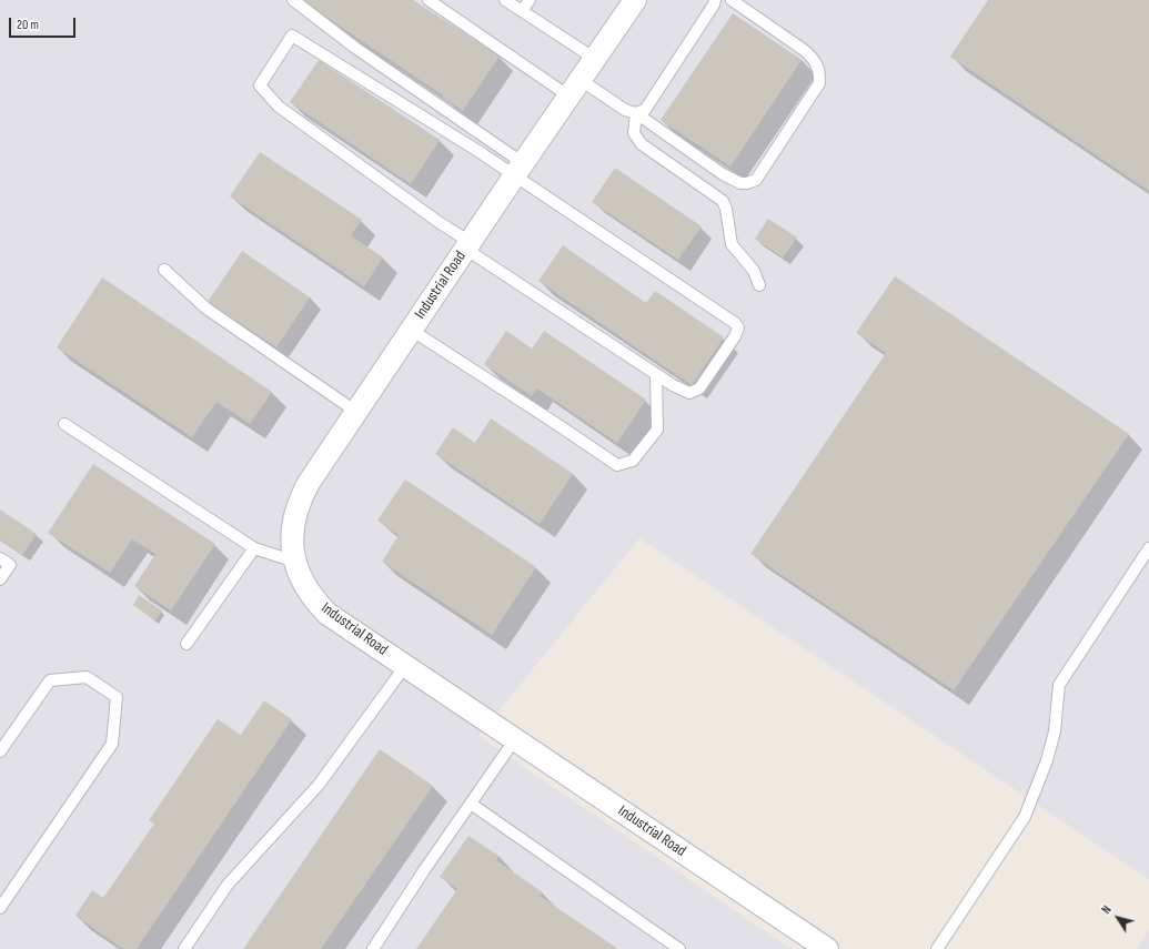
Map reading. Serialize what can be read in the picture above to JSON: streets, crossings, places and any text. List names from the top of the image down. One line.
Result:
{"streets":{"street":["Industrial Road"]},"scale_bar":"20 m","north":"top left"}
